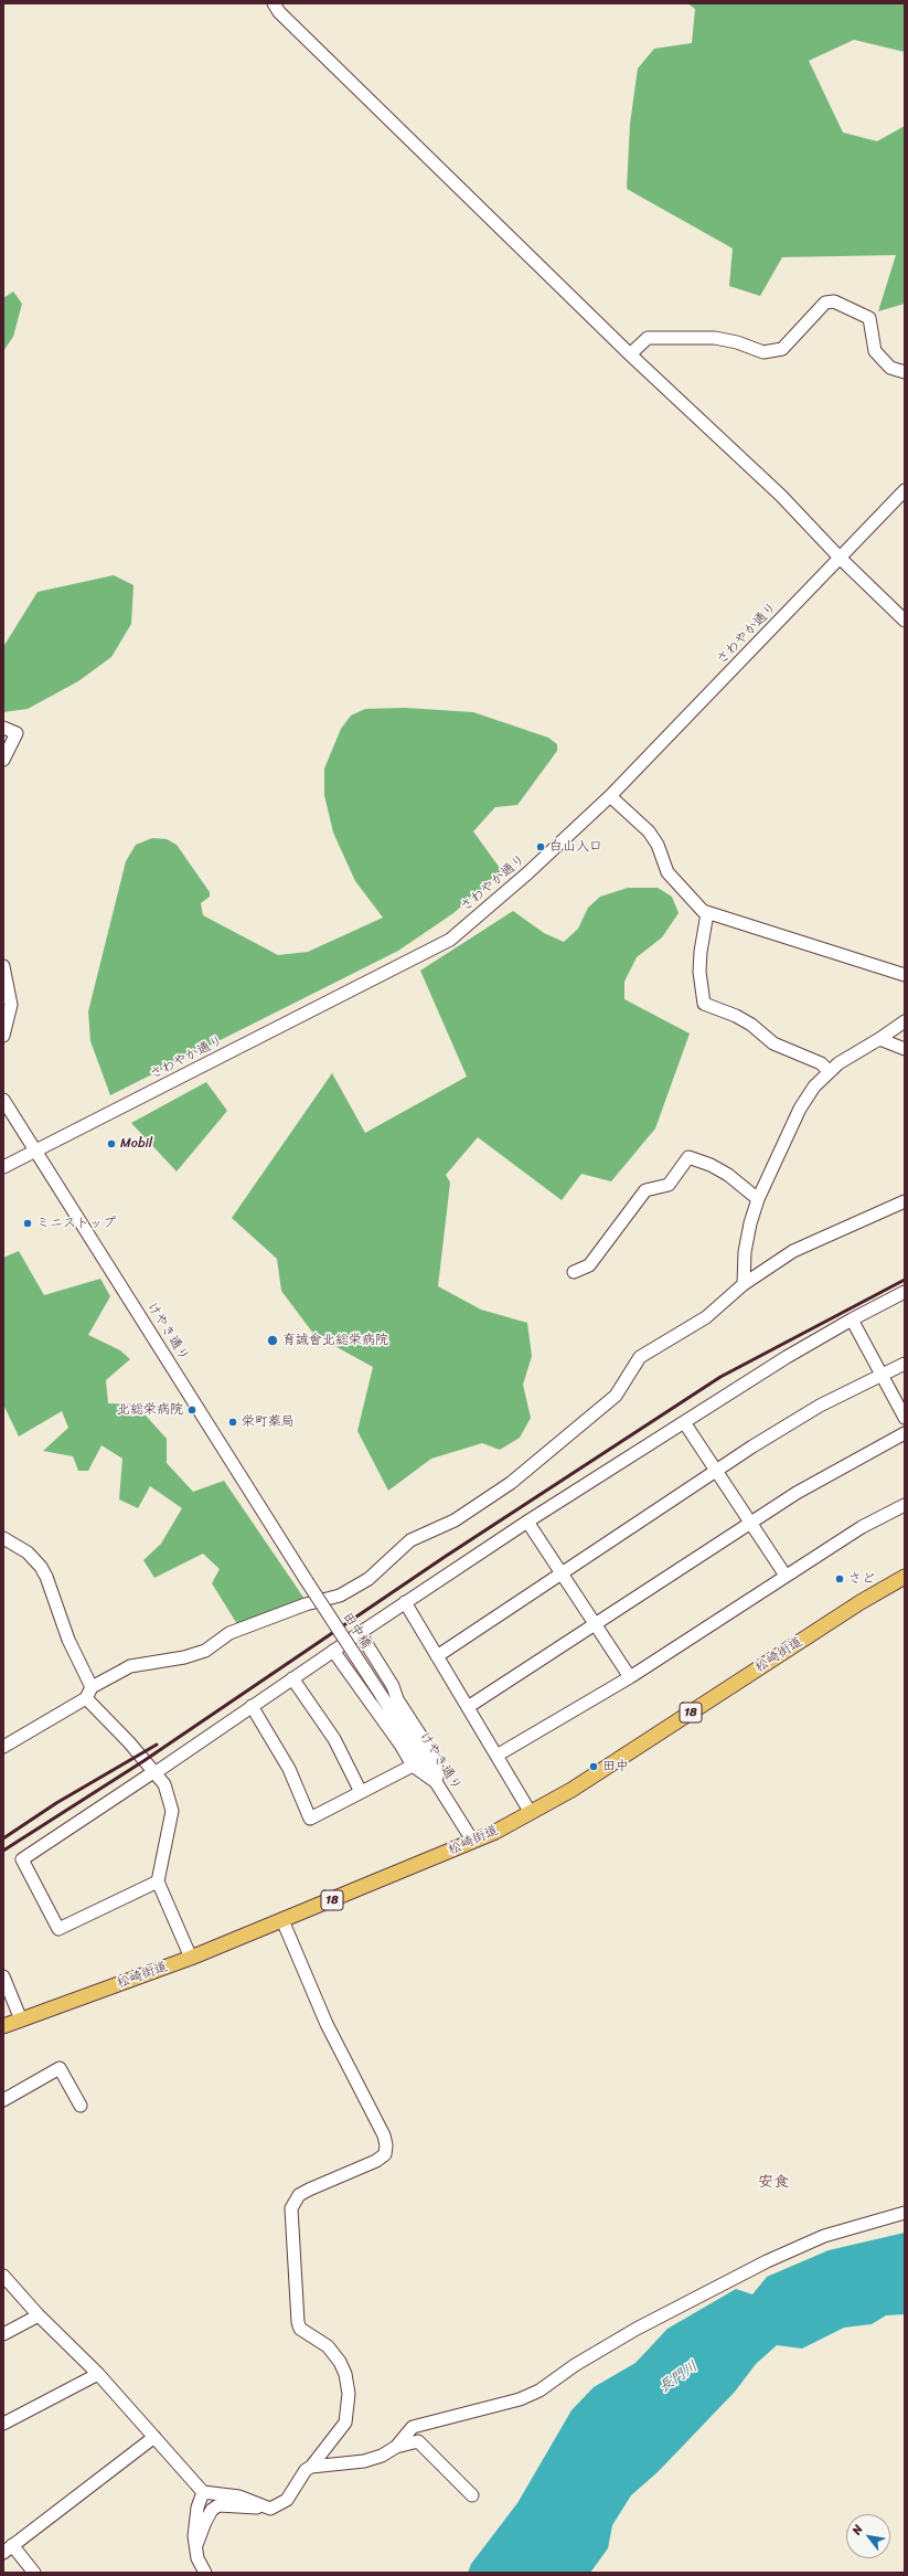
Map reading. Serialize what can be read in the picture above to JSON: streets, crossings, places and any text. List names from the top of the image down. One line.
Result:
{"streets":{"main road":["松崎街道","18"],"street":["さわやか通り","けやき通り","田中橋"]},"crossings":[["さわやか通り","けやき通り"],["けやき通り","田中橋"],["けやき通り","松崎街道"]],"districts":["安食"],"water":["長門川"],"places":["白山入口","Mobil","ミニストップ","育誠會北総栄病院","北総栄病院","栄町薬局","さど","田中"],"north":"top left"}
